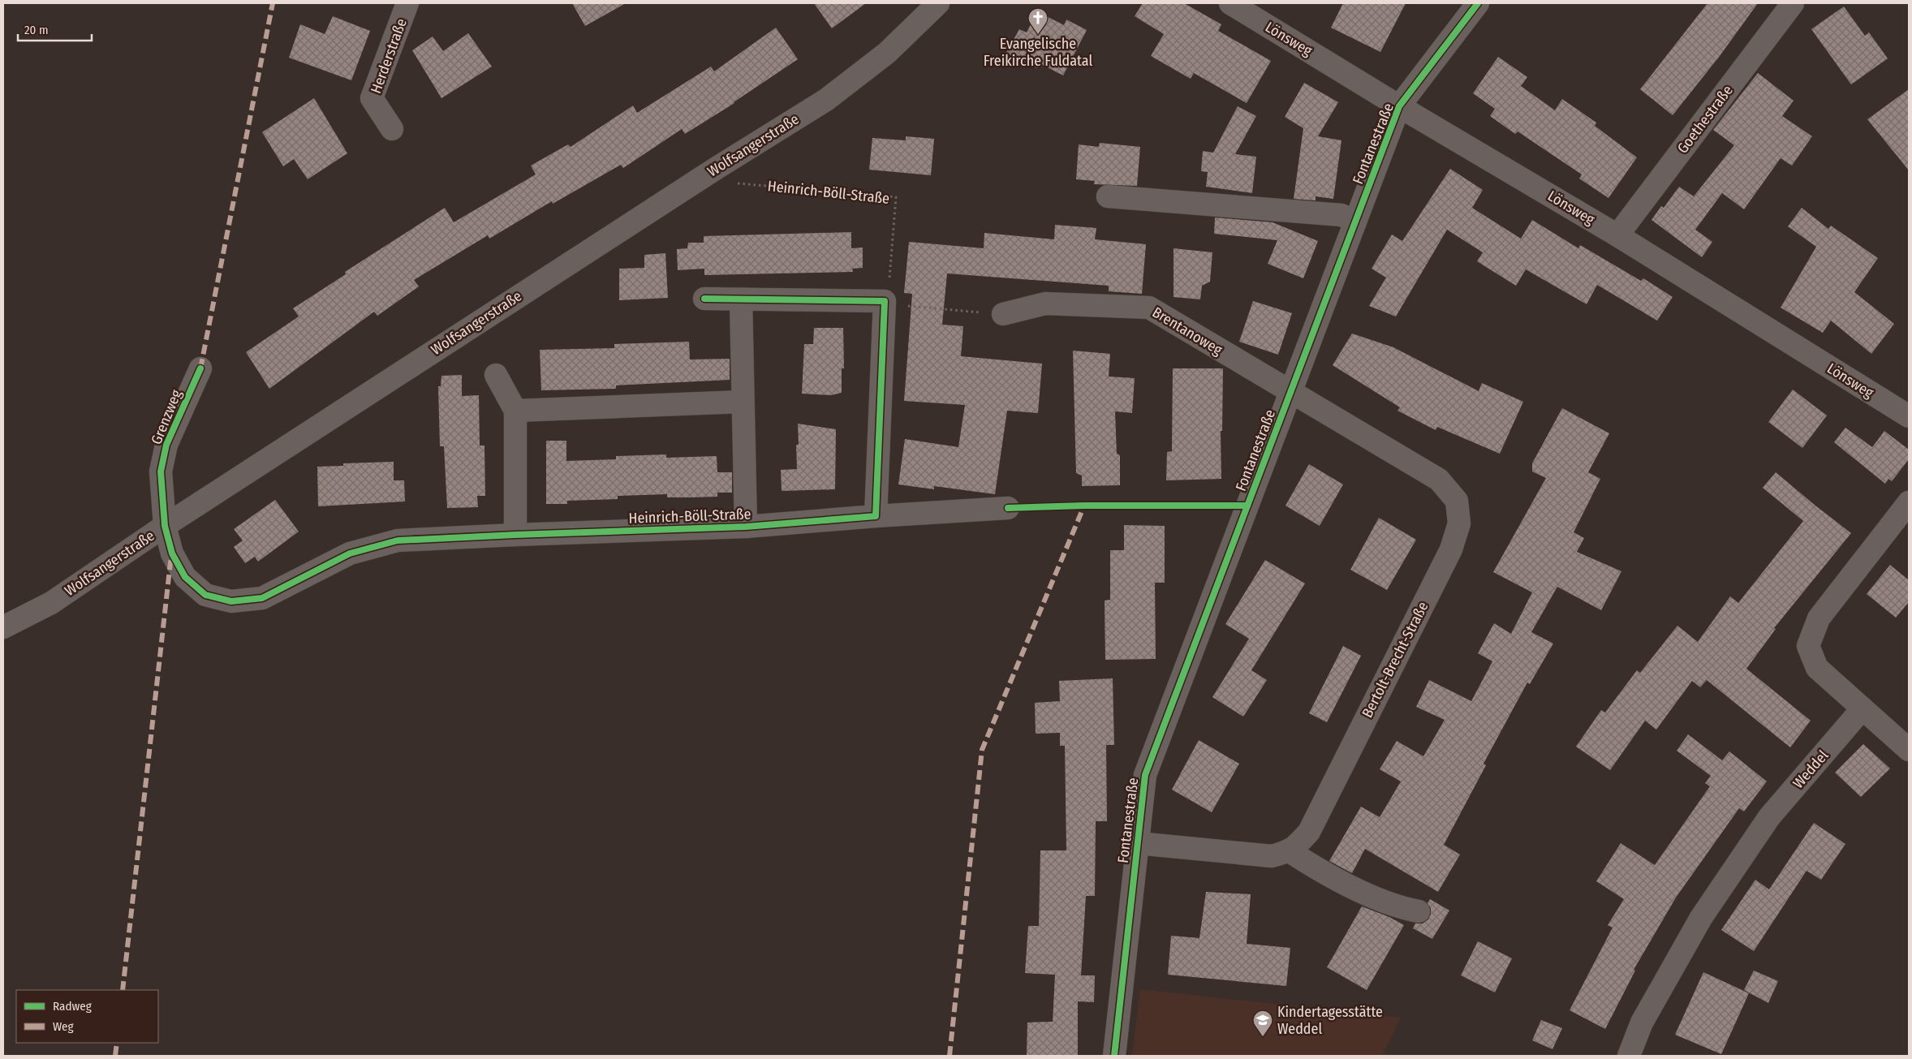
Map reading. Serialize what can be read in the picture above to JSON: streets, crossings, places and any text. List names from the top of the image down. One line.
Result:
{"streets":{"street":["Lönsweg","Herderstraße","Goethestraße","Fontanestraße","Wolfsangerstraße","Heinrich-Böll-Straße","Brentanoweg","Grenzweg","Bertolt-Brecht-Straße","Weddel"]},"crossings":[["Lönsweg","Goethestraße"],["Lönsweg","Fontanestraße"],["Fontanestraße","Brentanoweg"],["Fontanestraße","Bertolt-Brecht-Straße"],["Wolfsangerstraße","Heinrich-Böll-Straße"],["Wolfsangerstraße","Grenzweg"],["Heinrich-Böll-Straße","Grenzweg"],["Brentanoweg","Bertolt-Brecht-Straße"]],"places":{"church":["Evangelische Freikirche Fuldatal"],"school or university":["Kindertagesstätte Weddel"]},"legend":["Radweg","Weg"],"scale_bar":"20 m"}
